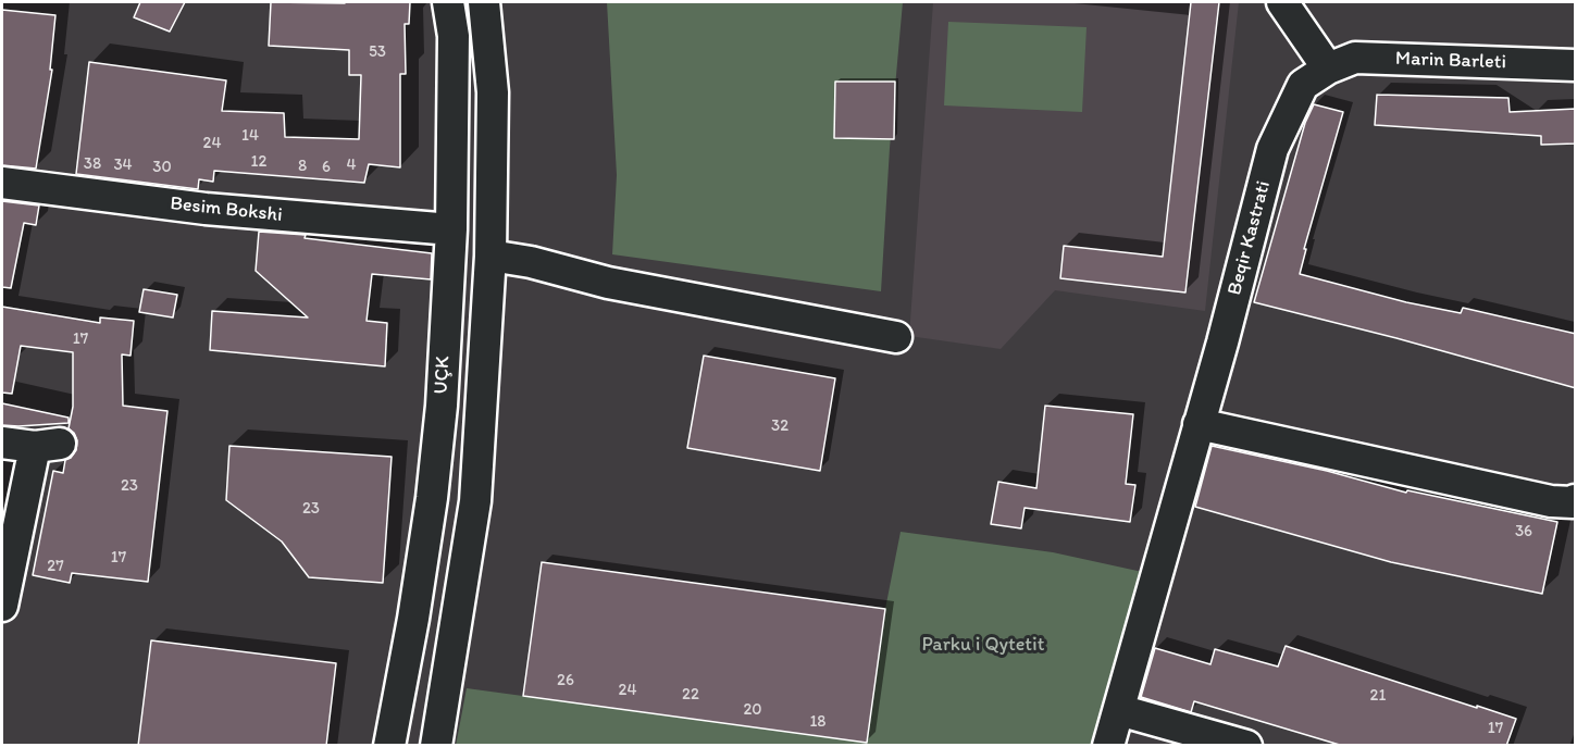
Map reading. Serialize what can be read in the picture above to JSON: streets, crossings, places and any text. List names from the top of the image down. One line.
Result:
{"streets":{"street":["Marin Barleti","Besim Bokshi","Beqir Kastrati","UÇK"]},"crossings":[["Marin Barleti","Beqir Kastrati"],["Besim Bokshi","UÇK"]],"parks":["Parku i Qytetit"],"house_numbers":["53","14","24","12","38","34","4","8","30","6","17","32","23","23","36","17","27","26","24","22","21","20","18","17"]}
